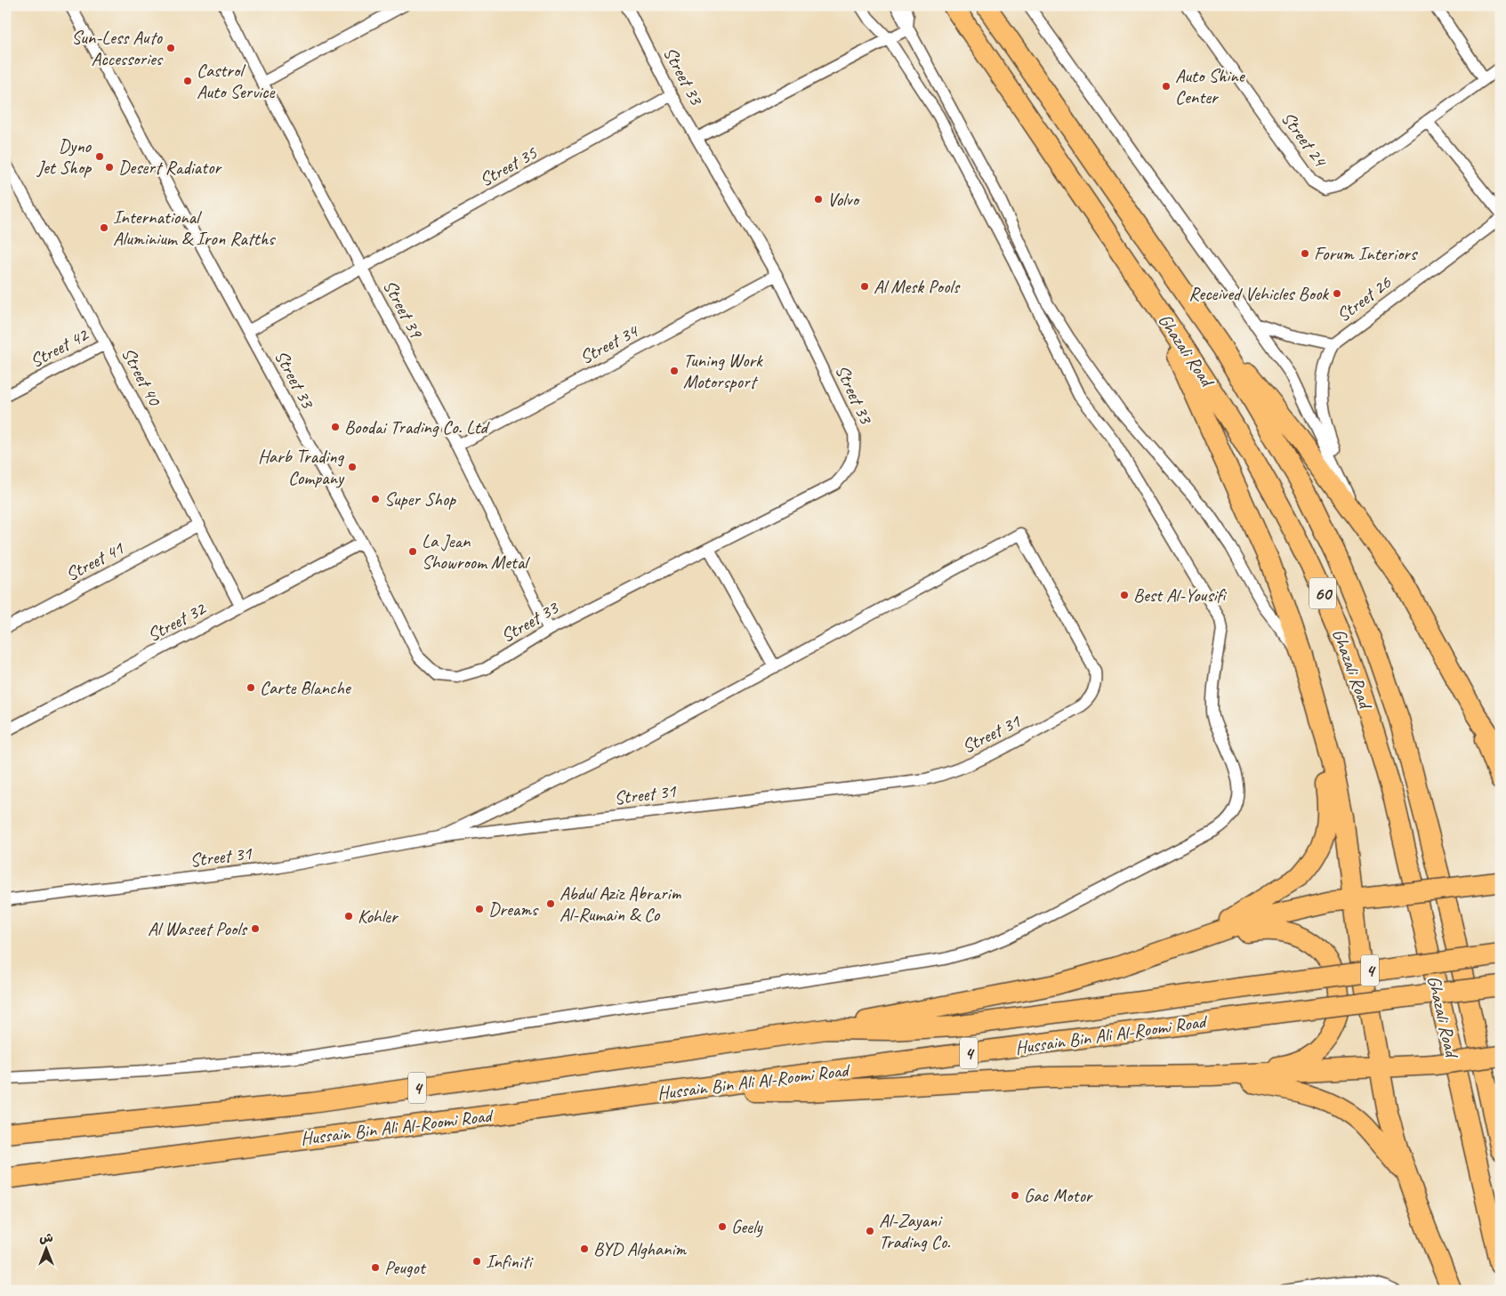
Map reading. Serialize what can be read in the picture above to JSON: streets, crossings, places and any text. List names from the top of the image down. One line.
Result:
{"streets":{"highway":["Ghazali Road","60","4","Hussain Bin Ali Al-Roomi Road"],"street":["Street 33","Street 24","Street 35","Street 26","Street 39","Street 34","Street 42","Street 40","Street 41","Street 32","Street 31"]},"crossings":[["Street 33","Street 35"],["Street 33","Street 39"],["Street 33","Street 34"],["Street 33","Street 32"],["Street 35","Street 39"],["Street 39","Street 34"],["Street 42","Street 40"],["Street 40","Street 41"],["Street 40","Street 32"]],"places":["Sun-Less Auto Accessories","Castrol Auto Service","Auto Shine Center","Dyno Jet Shop","Desert Radiator","Volvo","International Aluminium & Iron Ratths","Forum Interiors","Al Mesk Pools","Received Vehicles Book","Tuning Work Motorsport","Boodai Trading Co. Ltd","Harb Trading Company","Super Shop","La Jean Showroom Metal","Best Al-Yousifi","Carte Blanche","Abdul Aziz Abrarim Al-Rumain & Co","Dreams","Kohler","Al Waseet Pools","Gac Motor","Geely","Al-Zayani Trading Co.","BYD Alghanim","Infiniti","Peugot"],"north":"top"}
